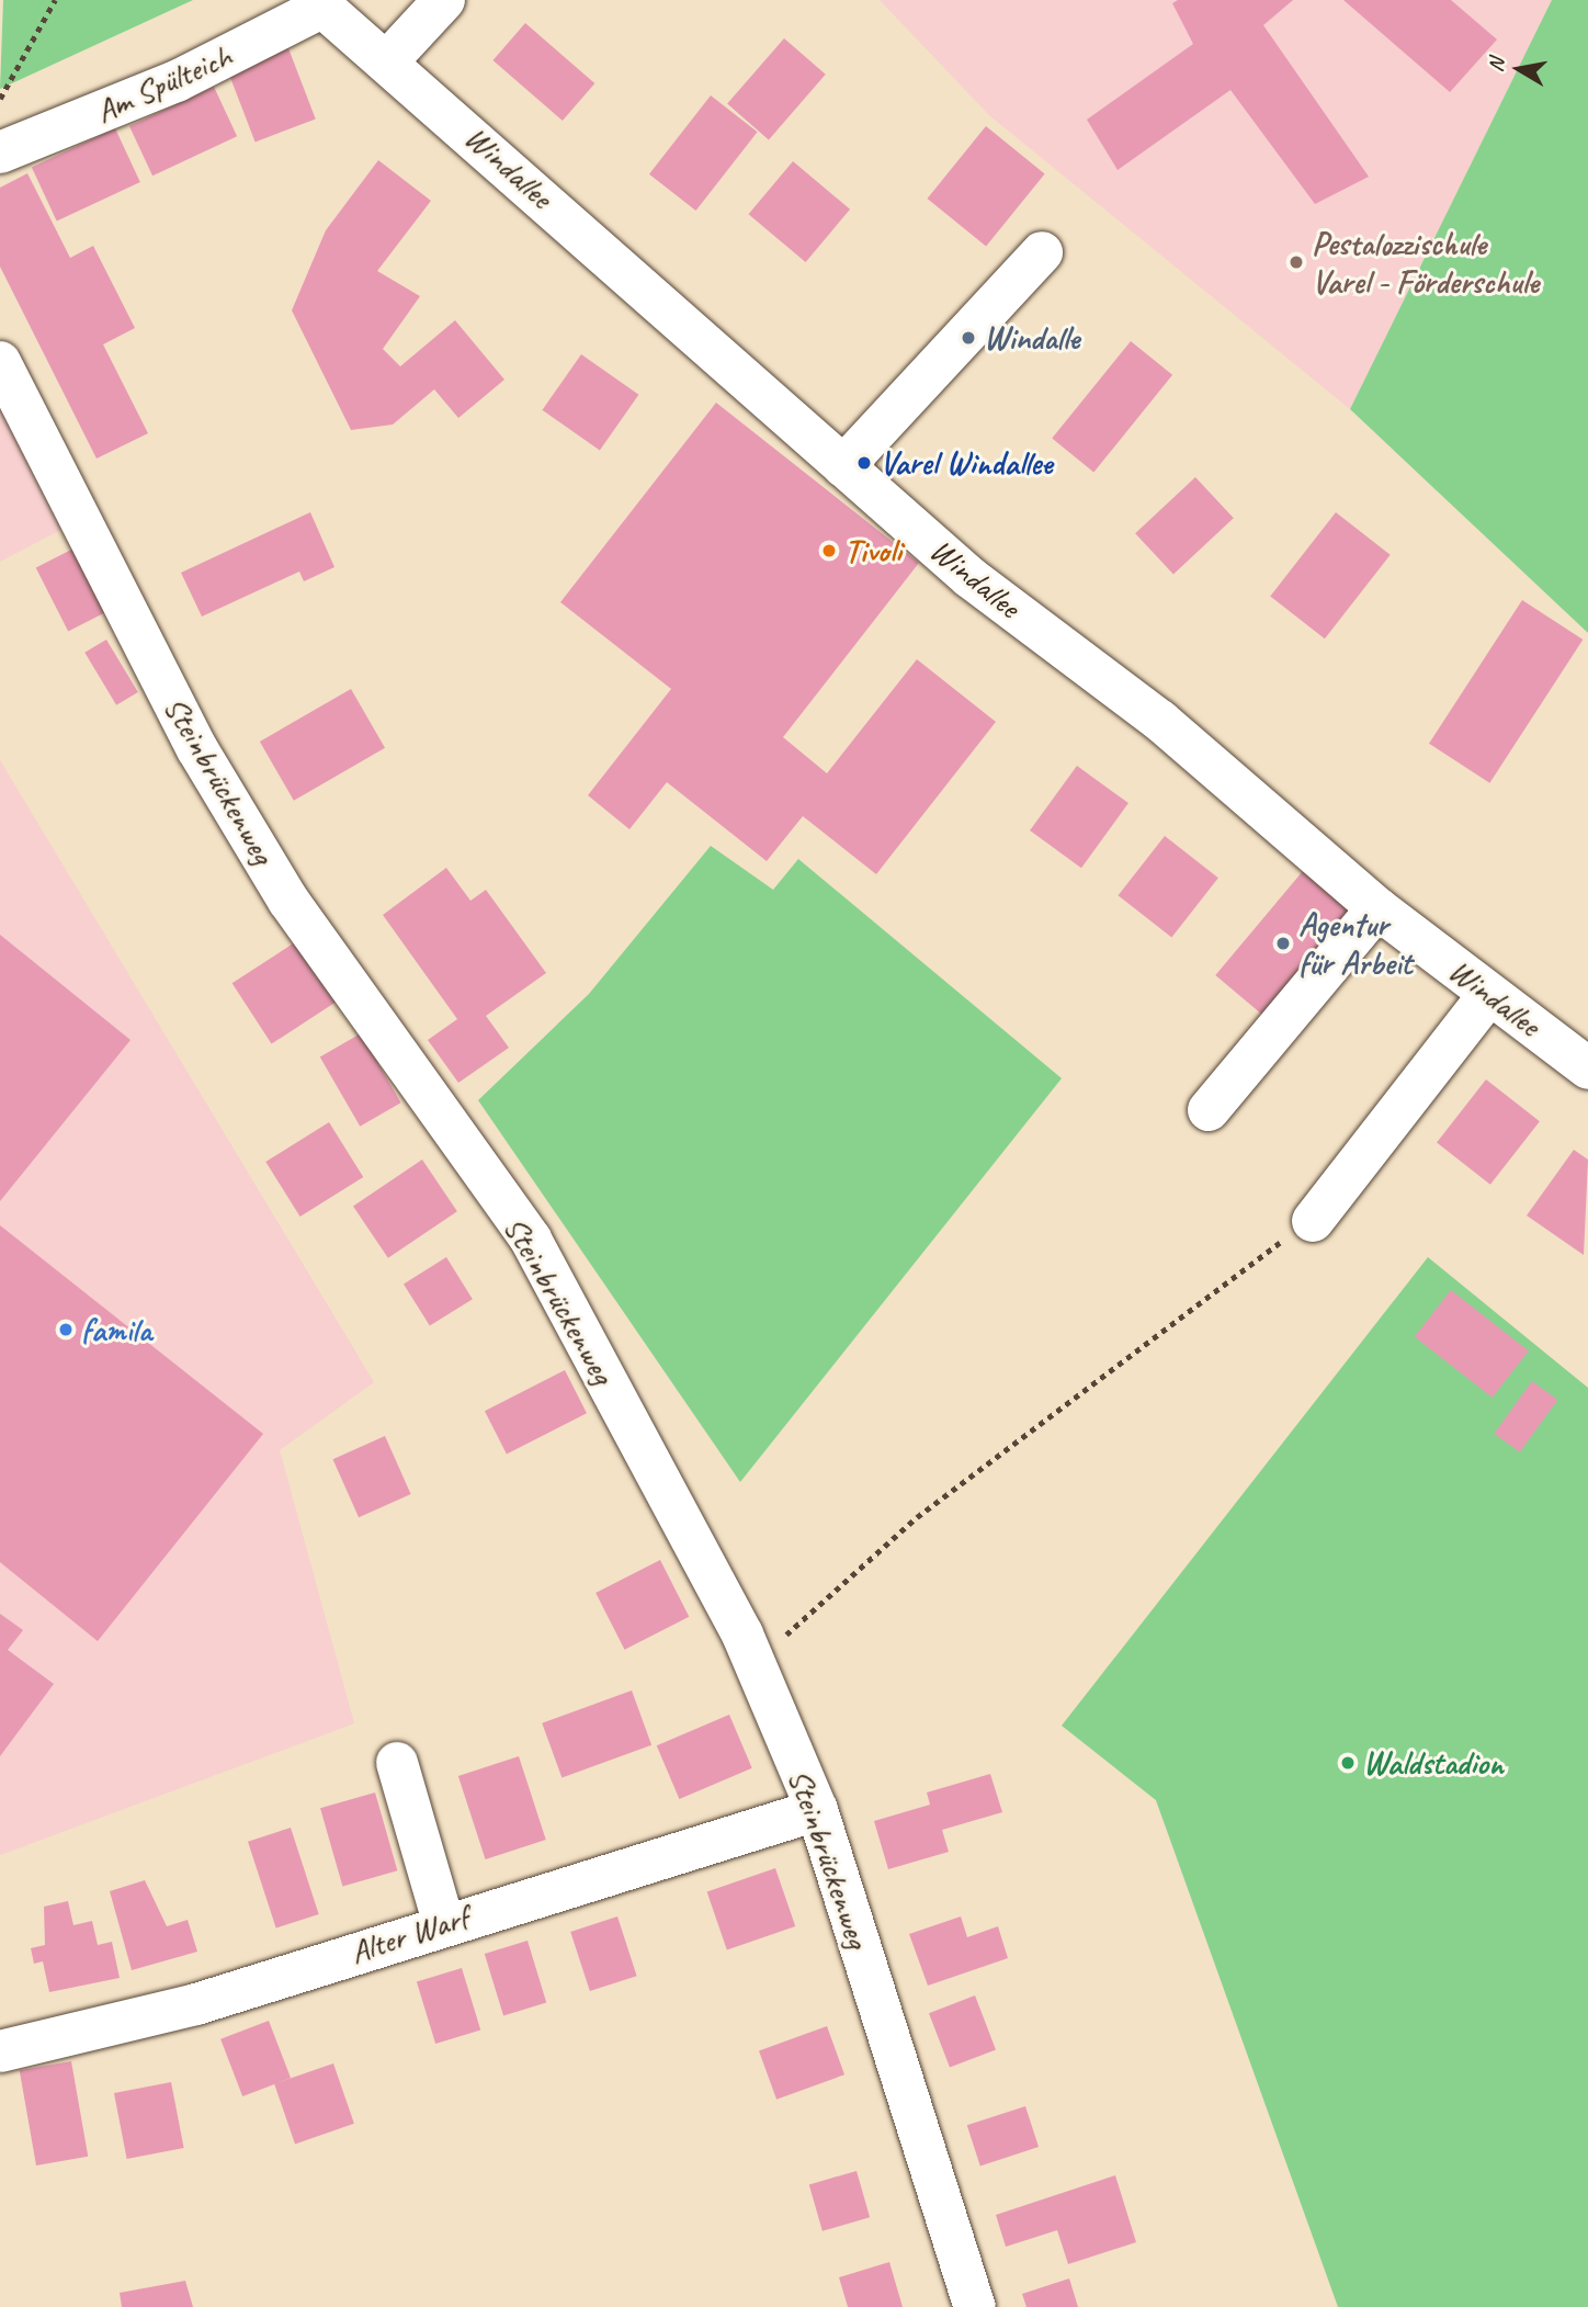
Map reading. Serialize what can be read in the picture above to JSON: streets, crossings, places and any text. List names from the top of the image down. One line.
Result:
{"streets":{"street":["Am Spülteich","Windallee","Steinbrückenweg","Alter Warf"]},"crossings":[["Am Spülteich","Windallee"],["Steinbrückenweg","Alter Warf"]],"places":["Pestalozzischule Varel - Förderschule","Windalle","Varel Windallee","Tivoli","Agentur für Arbeit","famila","Waldstadion"],"north":"left"}
